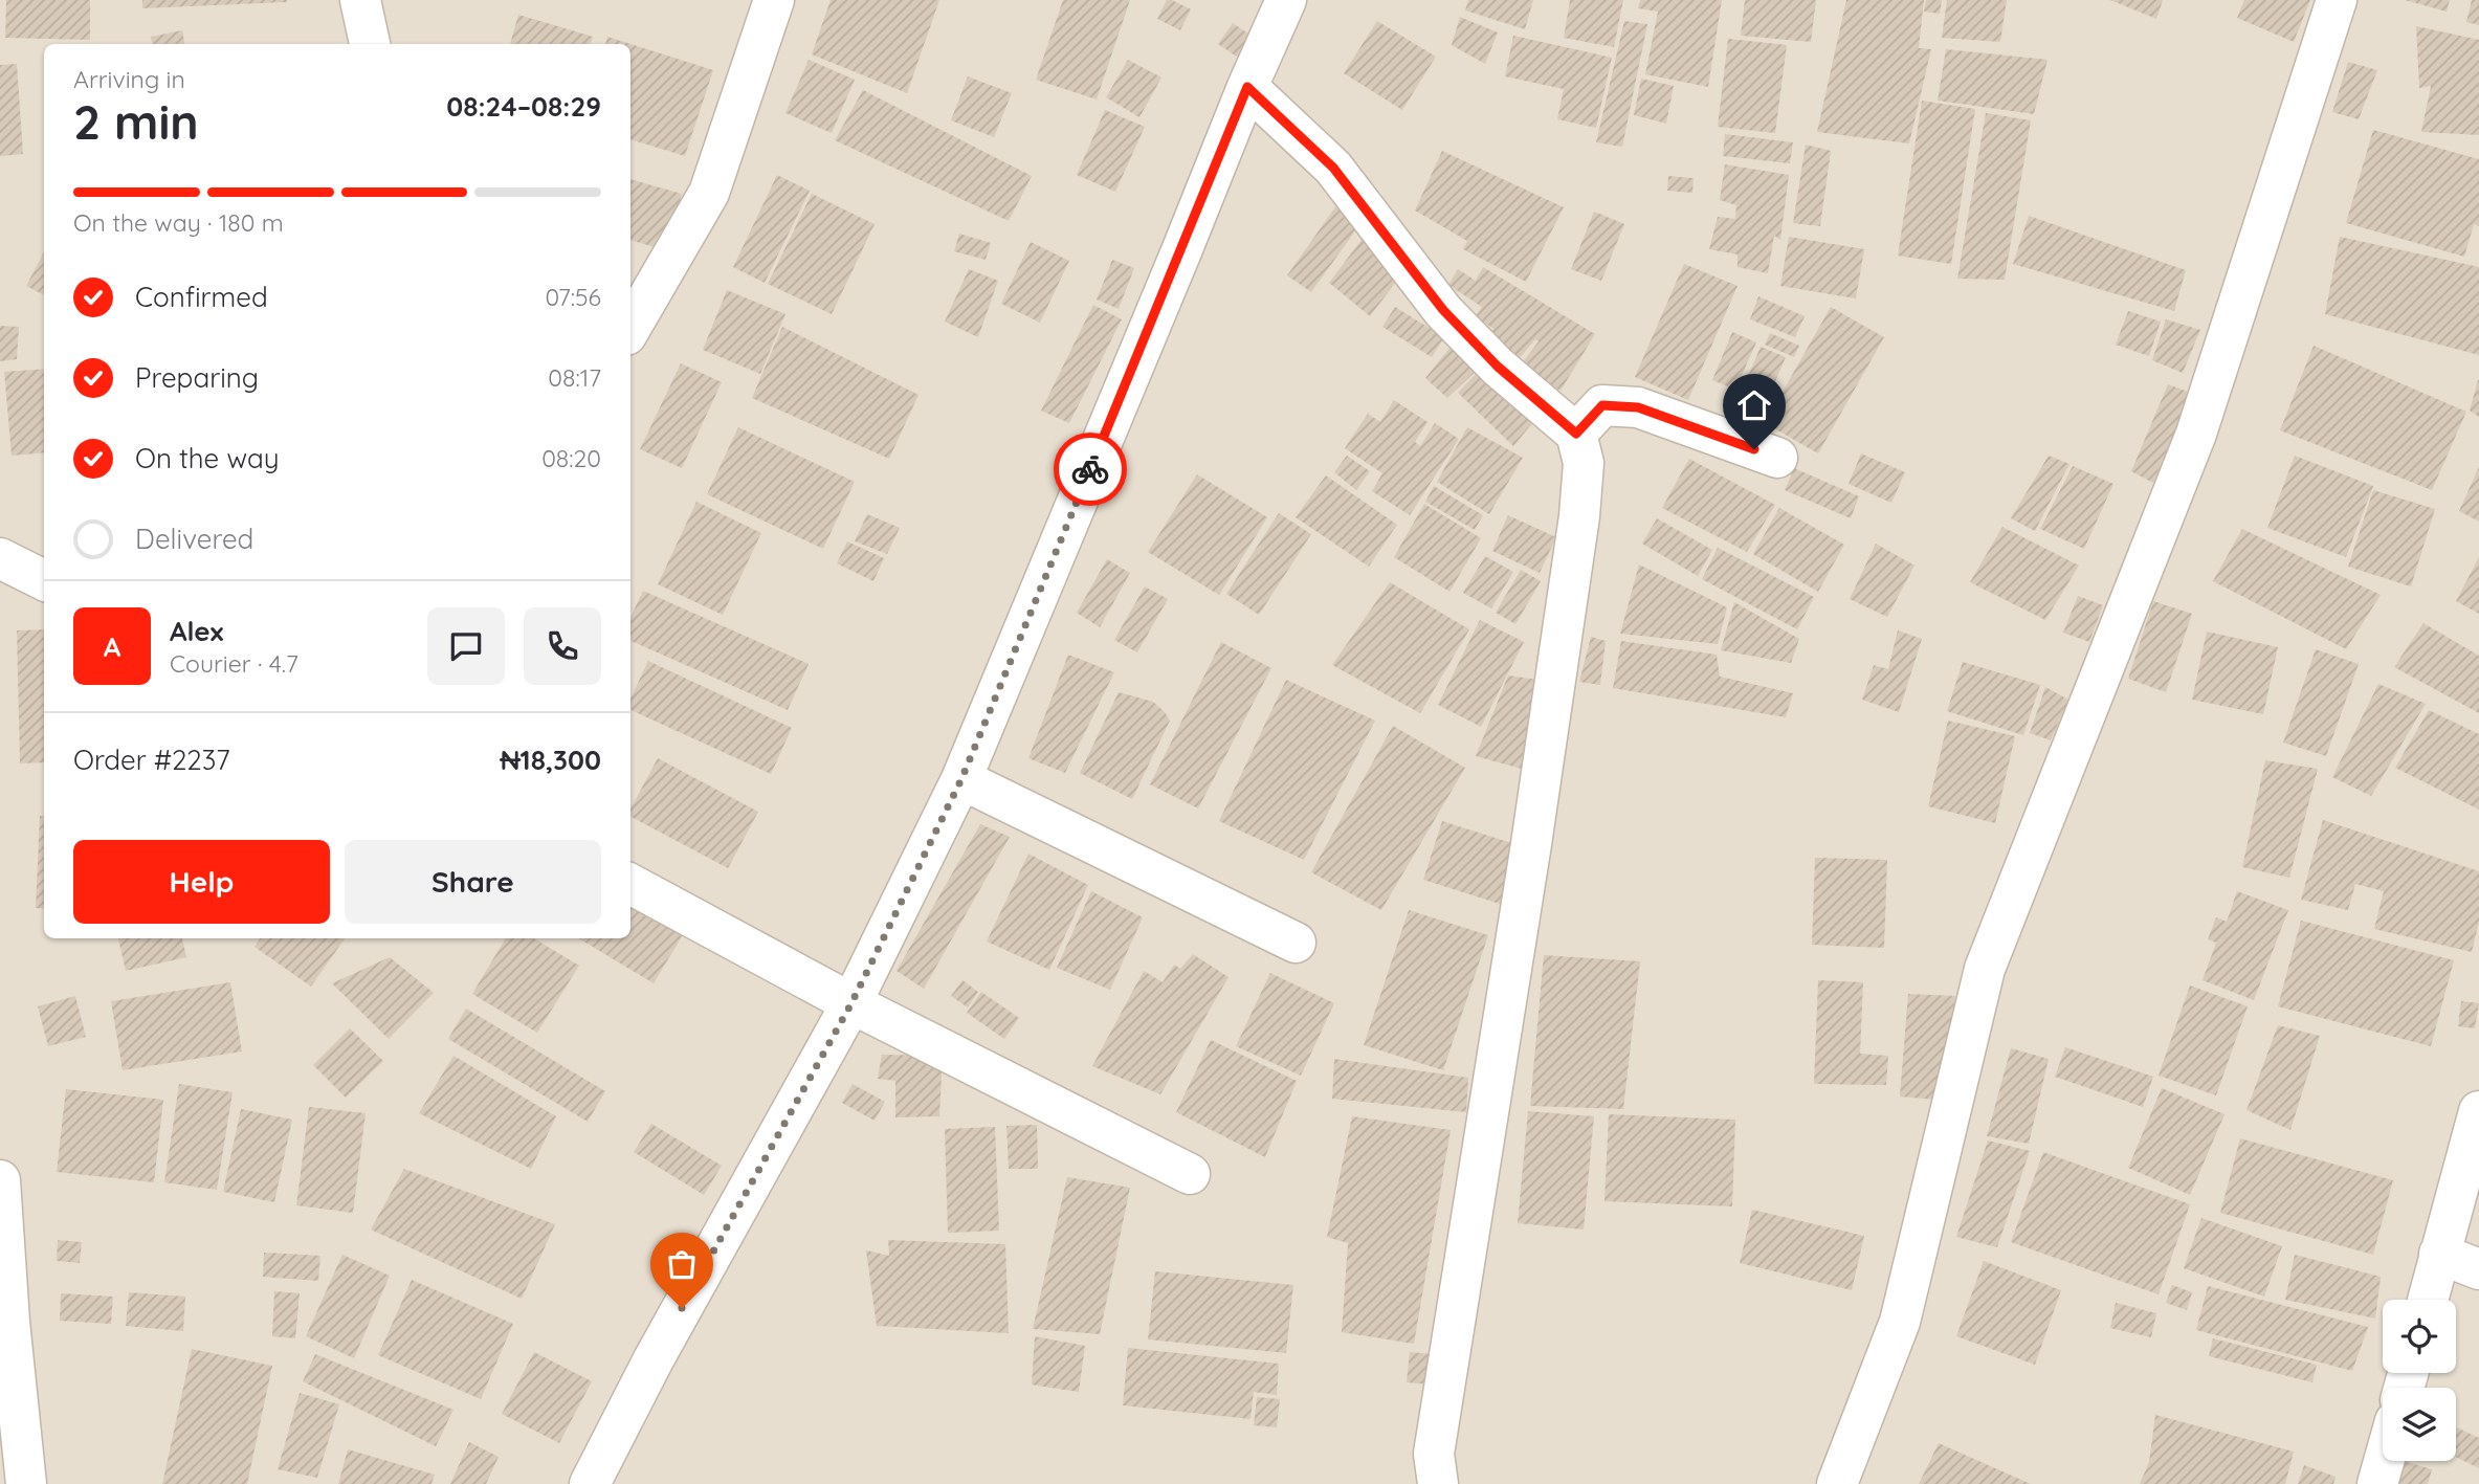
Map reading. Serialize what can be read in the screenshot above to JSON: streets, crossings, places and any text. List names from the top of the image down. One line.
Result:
{"page":{"heading":["2 min","Arriving in","08:24–08:29"],"panel":["Alex","Courier · 4.7","Order #2237","₦18,300"],"bar":"On the way · 180 m","list":[["Confirmed","07:56"],["Preparing","08:17"],["On the way","08:20"],"Delivered"],"round":"A","buttons":["Help","Share"]}}
